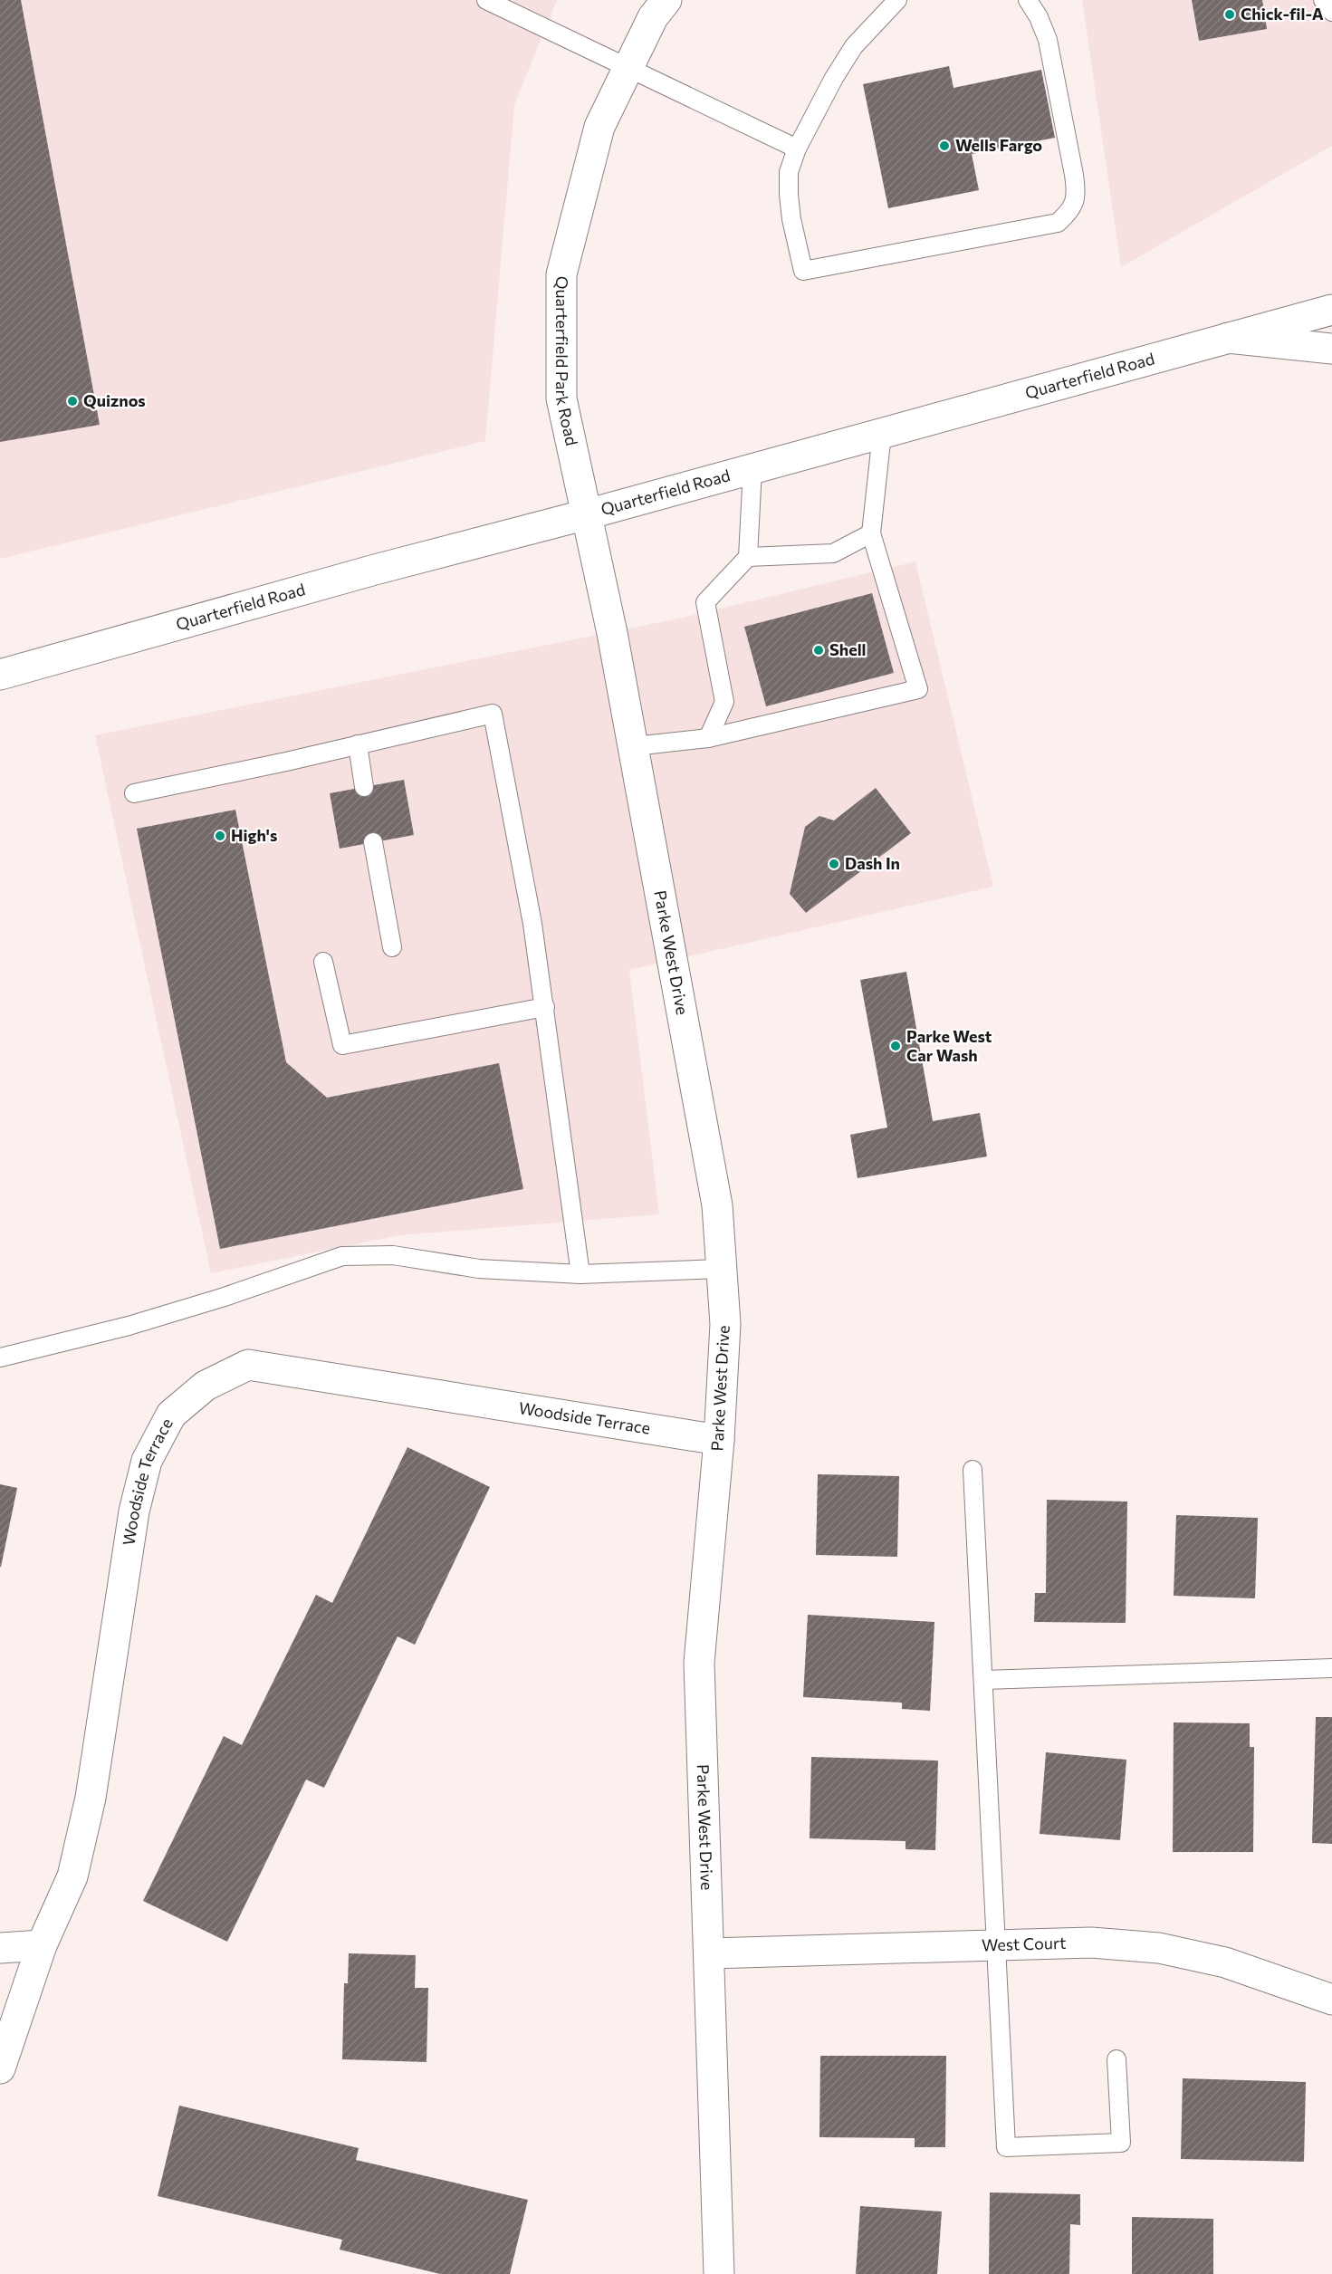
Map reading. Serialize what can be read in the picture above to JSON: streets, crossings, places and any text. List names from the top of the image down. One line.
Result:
{"streets":{"main road":["Quarterfield Park Road","Quarterfield Road","Parke West Drive","Woodside Terrace","West Court"]},"crossings":[["Quarterfield Park Road","Quarterfield Road"],["Quarterfield Park Road","Parke West Drive"],["Quarterfield Road","Parke West Drive"],["Parke West Drive","Woodside Terrace"],["Parke West Drive","West Court"]],"places":["Chick-fil-A","Wells Fargo","Quiznos","Shell","High's","Dash In","Parke West Car Wash"]}
